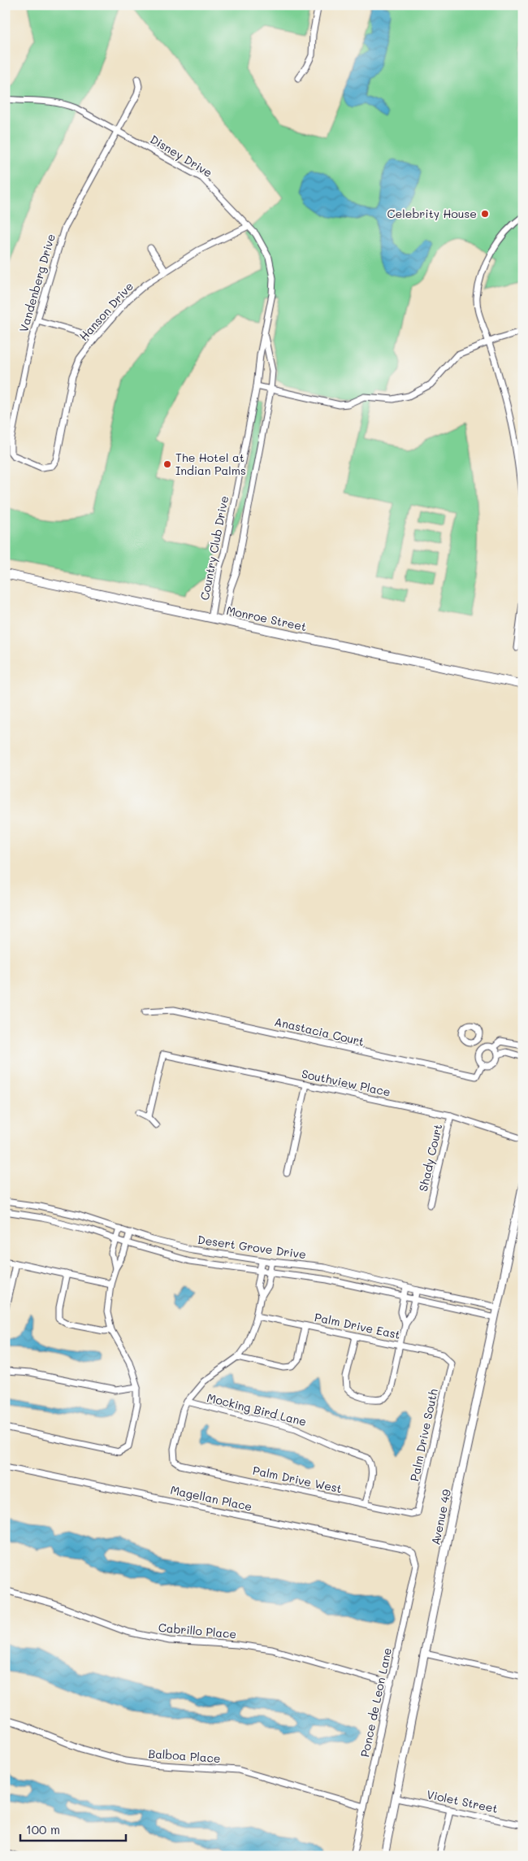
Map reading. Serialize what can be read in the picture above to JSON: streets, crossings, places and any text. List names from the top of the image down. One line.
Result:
{"streets":{"main road":["Monroe Street"],"street":["Disney Drive","Vandenberg Drive","Hanson Drive","Country Club Drive","Anastacia Court","Southview Place","Shady Court","Desert Grove Drive","Palm Drive East","Mocking Bird Lane","Palm Drive South","Palm Drive West","Magellan Place","Avenue 49","Cabrillo Place","Ponce de Leon Lane","Balboa Place","Violet Street"]},"crossings":[["Disney Drive","Vandenberg Drive"],["Disney Drive","Hanson Drive"],["Disney Drive","Country Club Drive"],["Vandenberg Drive","Hanson Drive"],["Country Club Drive","Monroe Street"],["Southview Place","Shady Court"],["Desert Grove Drive","Avenue 49"],["Palm Drive East","Palm Drive South"],["Mocking Bird Lane","Palm Drive West"],["Palm Drive South","Palm Drive West"],["Magellan Place","Ponce de Leon Lane"],["Avenue 49","Violet Street"],["Cabrillo Place","Ponce de Leon Lane"],["Ponce de Leon Lane","Balboa Place"]],"places":["Celebrity House","The Hotel at Indian Palms"],"scale_bar":"100 m"}
